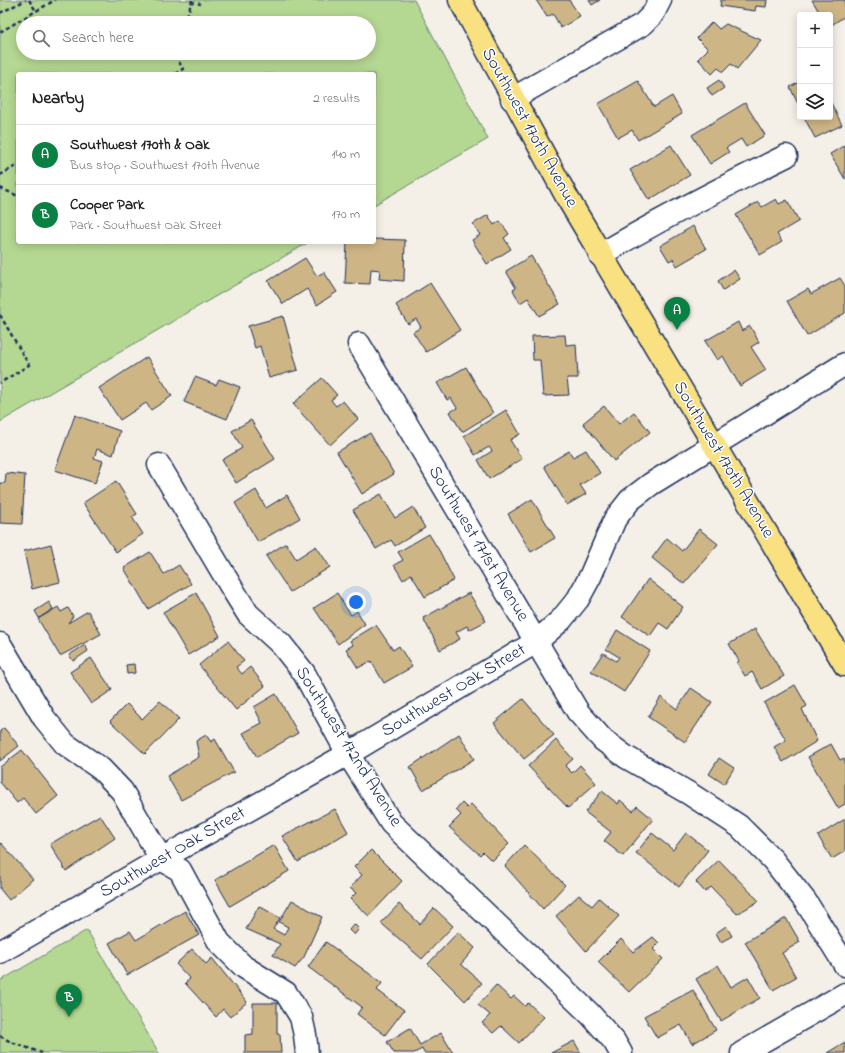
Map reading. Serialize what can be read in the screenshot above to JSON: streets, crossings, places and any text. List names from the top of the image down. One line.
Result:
{"streets":{"main road":["Southwest 170th Avenue"],"street":["Southwest 171st Avenue","Southwest Oak Street","Southwest 172nd Avenue"]},"crossings":[["Southwest 170th Avenue","Southwest Oak Street"],["Southwest 171st Avenue","Southwest Oak Street"],["Southwest Oak Street","Southwest 172nd Avenue"]],"page":{"map_buttons":["+","−"],"search":"Search here","heading":["Nearby","2 results"],"list":[{"mark":"A","name":"Southwest 170th & Oak","note":"Bus stop · Southwest 170th Avenue","value":"140 m"},{"mark":"B","name":"Cooper Park","note":"Park · Southwest Oak Street","value":"170 m"}],"pins":["A","B"]}}
